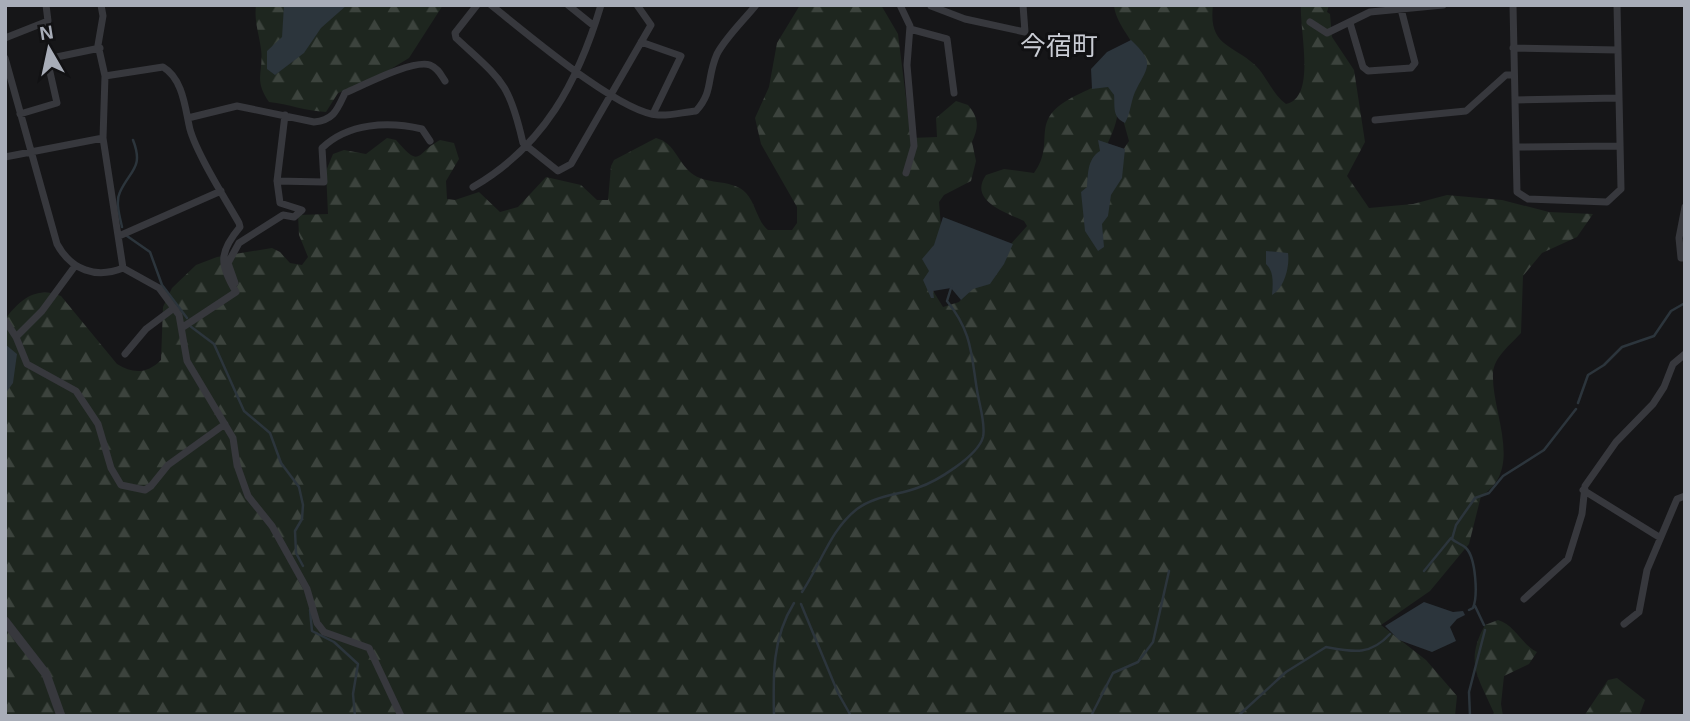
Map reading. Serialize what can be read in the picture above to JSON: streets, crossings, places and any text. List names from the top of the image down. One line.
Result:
{"districts":["今宿町"],"north":"top"}
